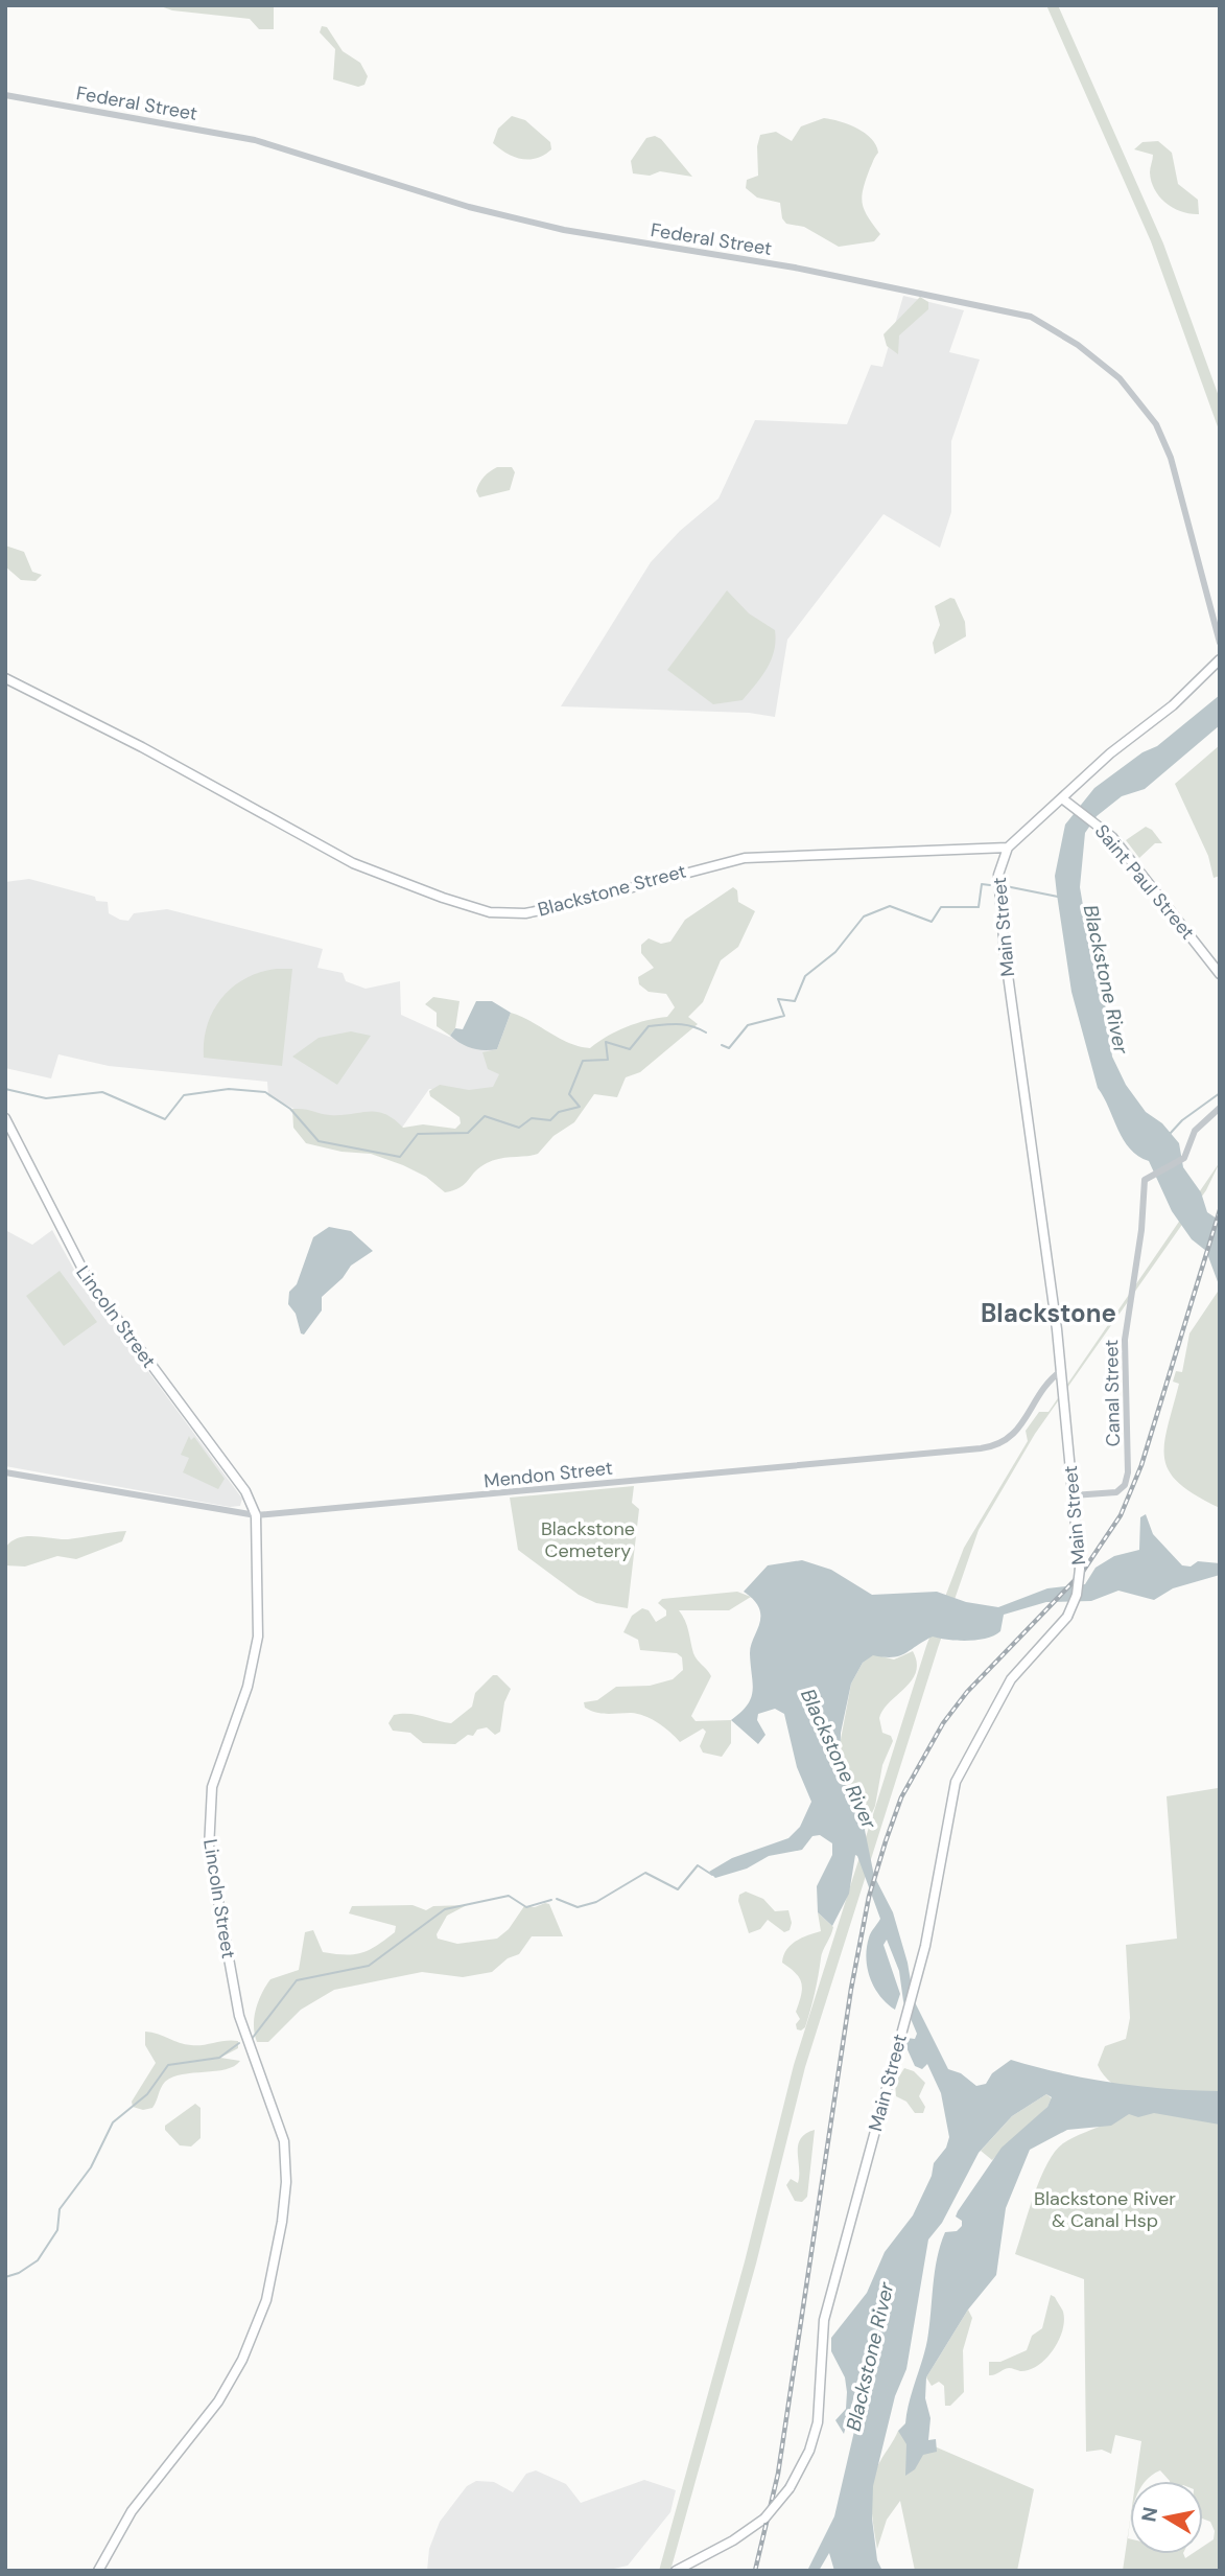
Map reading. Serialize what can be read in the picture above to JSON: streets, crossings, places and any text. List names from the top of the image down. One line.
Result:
{"streets":{"main road":["Saint Paul Street","Blackstone Street","Main Street","Lincoln Street"],"street":["Federal Street","Canal Street","Mendon Street"]},"crossings":[["Blackstone Street","Main Street"],["Main Street","Canal Street"],["Main Street","Mendon Street"],["Lincoln Street","Mendon Street"]],"districts":["Blackstone"],"water":["Blackstone River"],"parks":["Blackstone Cemetery","Blackstone River & Canal Hsp"],"north":"left"}
